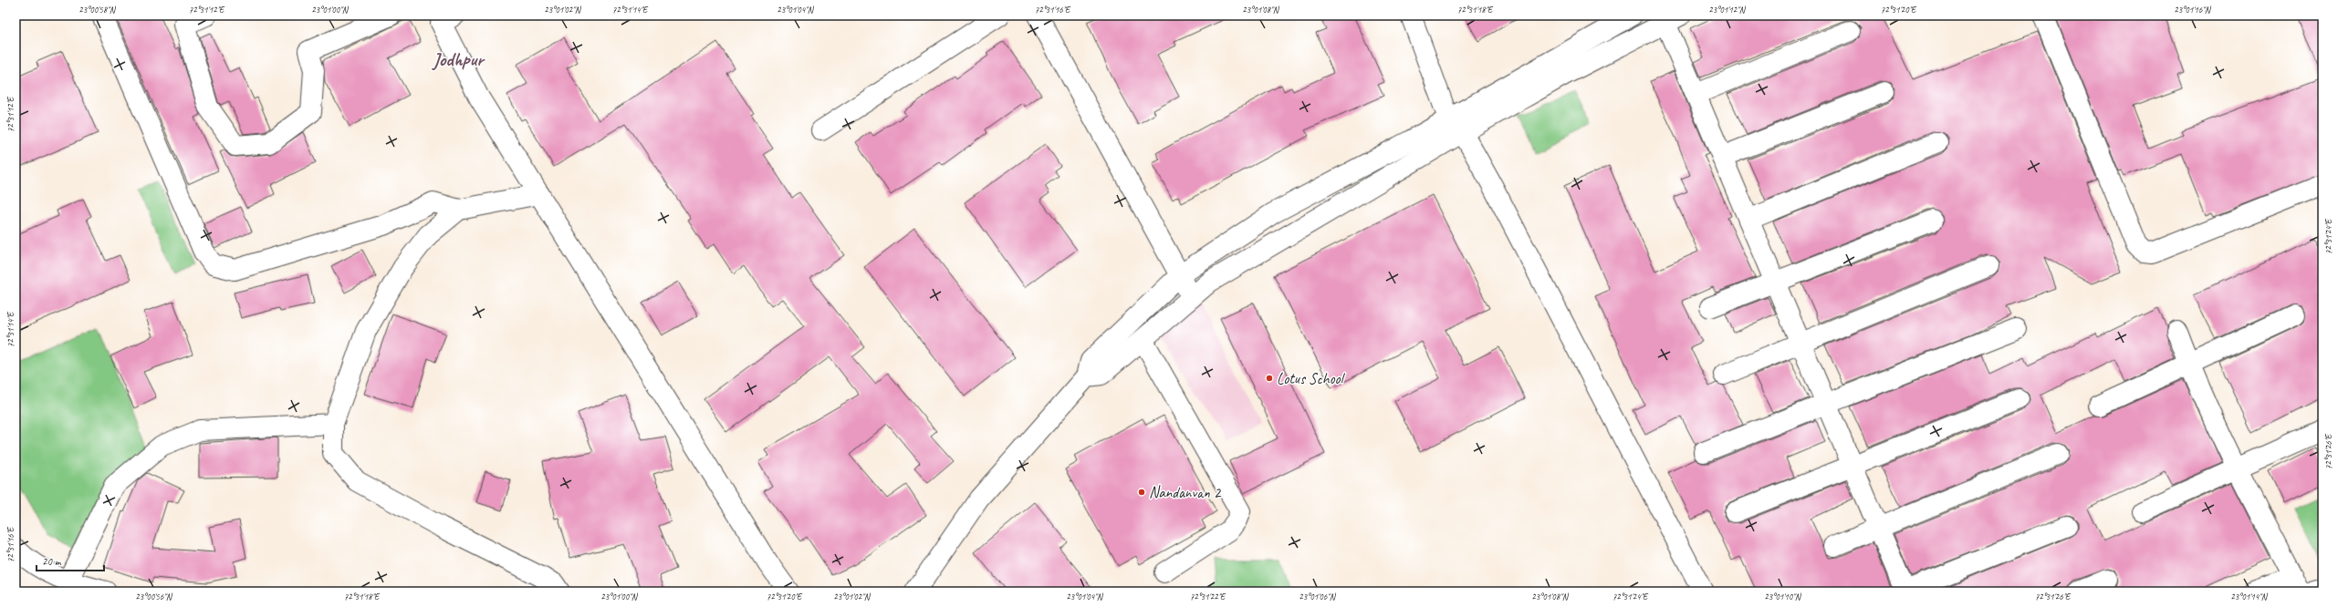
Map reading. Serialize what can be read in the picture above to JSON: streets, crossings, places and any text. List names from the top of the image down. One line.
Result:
{"districts":["Jodhpur"],"places":["Lotus School","Nandanvan 2"],"scale_bar":"20 m","coordinates":["23°00'58\"N","72°31'12\"E","23°01'00\"N","23°01'02\"N","72°31'14\"E","23°01'04\"N","72°31'16\"E","23°01'08\"N","72°31'18\"E","23°01'12\"N","72°31'20\"E","23°01'16\"N","72°31'24\"E","72°31'26\"E","23°00'56\"N","72°31'22\"E","23°01'06\"N","23°01'10\"N","23°01'14\"N"]}
